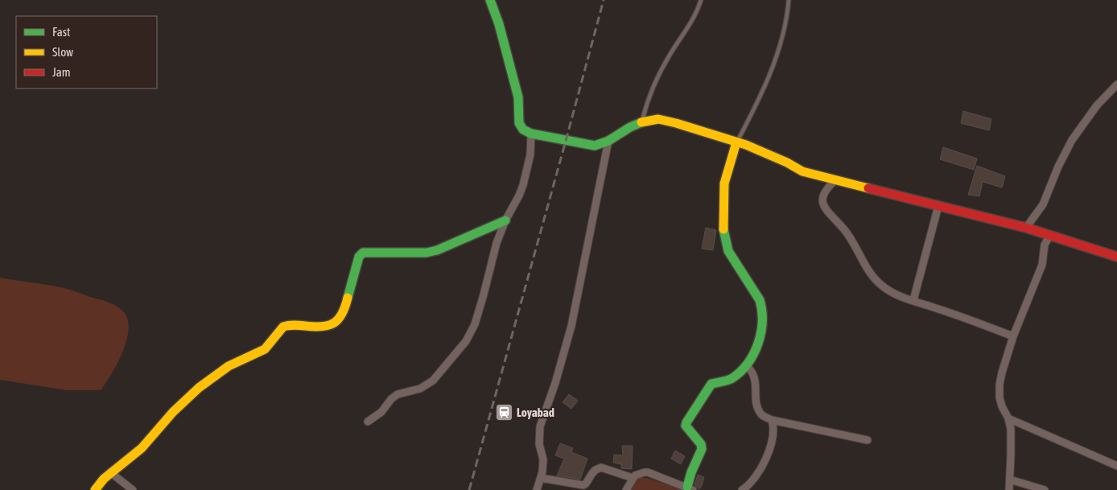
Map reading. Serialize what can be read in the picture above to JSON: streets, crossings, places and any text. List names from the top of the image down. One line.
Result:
{"places":{"station":["Loyabad"]},"legend":["Fast","Slow","Jam"]}
